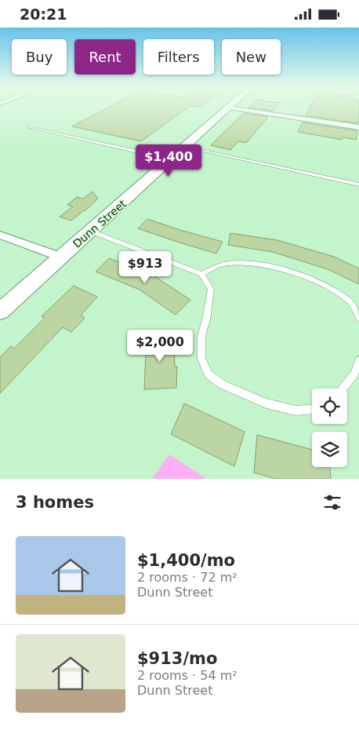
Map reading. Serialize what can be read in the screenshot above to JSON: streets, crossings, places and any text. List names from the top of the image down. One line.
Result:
{"streets":{"street":["Dunn Street"]},"page":{"status":"20:21","chip":["Buy","Rent","Filters","New"],"price":["$1,400","$913","$2,000"],"heading":"3 homes","list":[{"name":"$1,400/mo","note":"2 rooms · 72 m² · Dunn Street"},{"name":"$913/mo","note":"2 rooms · 54 m² · Dunn Street"}]}}
